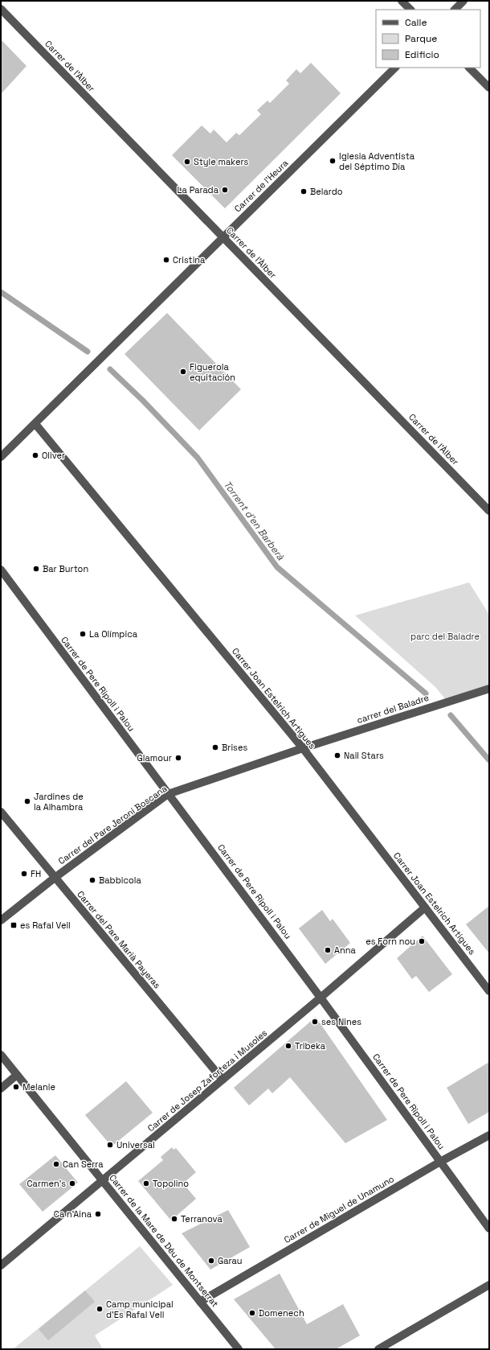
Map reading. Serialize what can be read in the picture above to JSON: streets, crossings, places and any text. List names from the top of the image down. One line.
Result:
{"streets":{"street":["Carrer de l'Àlber","Carrer de l'Heura","Carrer de Pere Ripoll i Palou","Carrer Joan Estelrich Artigues","carrer del Baladre","Carrer del Pare Jeroni Boscana","Carrer del Pare Marià Payeras","Carrer de Josep Zaforteza i Musoles","Carrer de Miguel de Unamuno","Carrer de la Mare de Déu de Montserrat"]},"crossings":[["Carrer de l'Àlber","Carrer de l'Heura"],["Carrer de l'Heura","Carrer Joan Estelrich Artigues"],["Carrer de Pere Ripoll i Palou","Carrer del Pare Jeroni Boscana"],["Carrer de Pere Ripoll i Palou","Carrer de Josep Zaforteza i Musoles"],["Carrer de Pere Ripoll i Palou","Carrer de Miguel de Unamuno"],["Carrer Joan Estelrich Artigues","carrer del Baladre"],["Carrer Joan Estelrich Artigues","Carrer del Pare Jeroni Boscana"],["Carrer Joan Estelrich Artigues","Carrer de Josep Zaforteza i Musoles"],["carrer del Baladre","Carrer del Pare Jeroni Boscana"],["Carrer del Pare Jeroni Boscana","Carrer del Pare Marià Payeras"],["Carrer del Pare Marià Payeras","Carrer de Josep Zaforteza i Musoles"],["Carrer de Josep Zaforteza i Musoles","Carrer de la Mare de Déu de Montserrat"],["Carrer de Miguel de Unamuno","Carrer de la Mare de Déu de Montserrat"]],"water":["Torrent d'en Barberà"],"parks":["parc del Baladre"],"places":{"other":["Iglesia Adventista del Séptimo Día","Style makers","La Parada","Belardo","Cristina","Figuerola equitación","Oliver","Bar Burton","La Olímpica","Brises","Nail Stars","Glamour","Jardines de la Alhambra","FH","Babbicola","es Forn nou","Anna","ses Nines","Tribeka","Melanie","Universal","Can Serra","Carmen's","Topolino","Ca n'Aina","Terranova","Garau","Camp municipal d'Es Rafal Vell","Domenech"],"transit":["es Rafal Vell"]},"legend":["Calle","Parque","Edificio"]}
